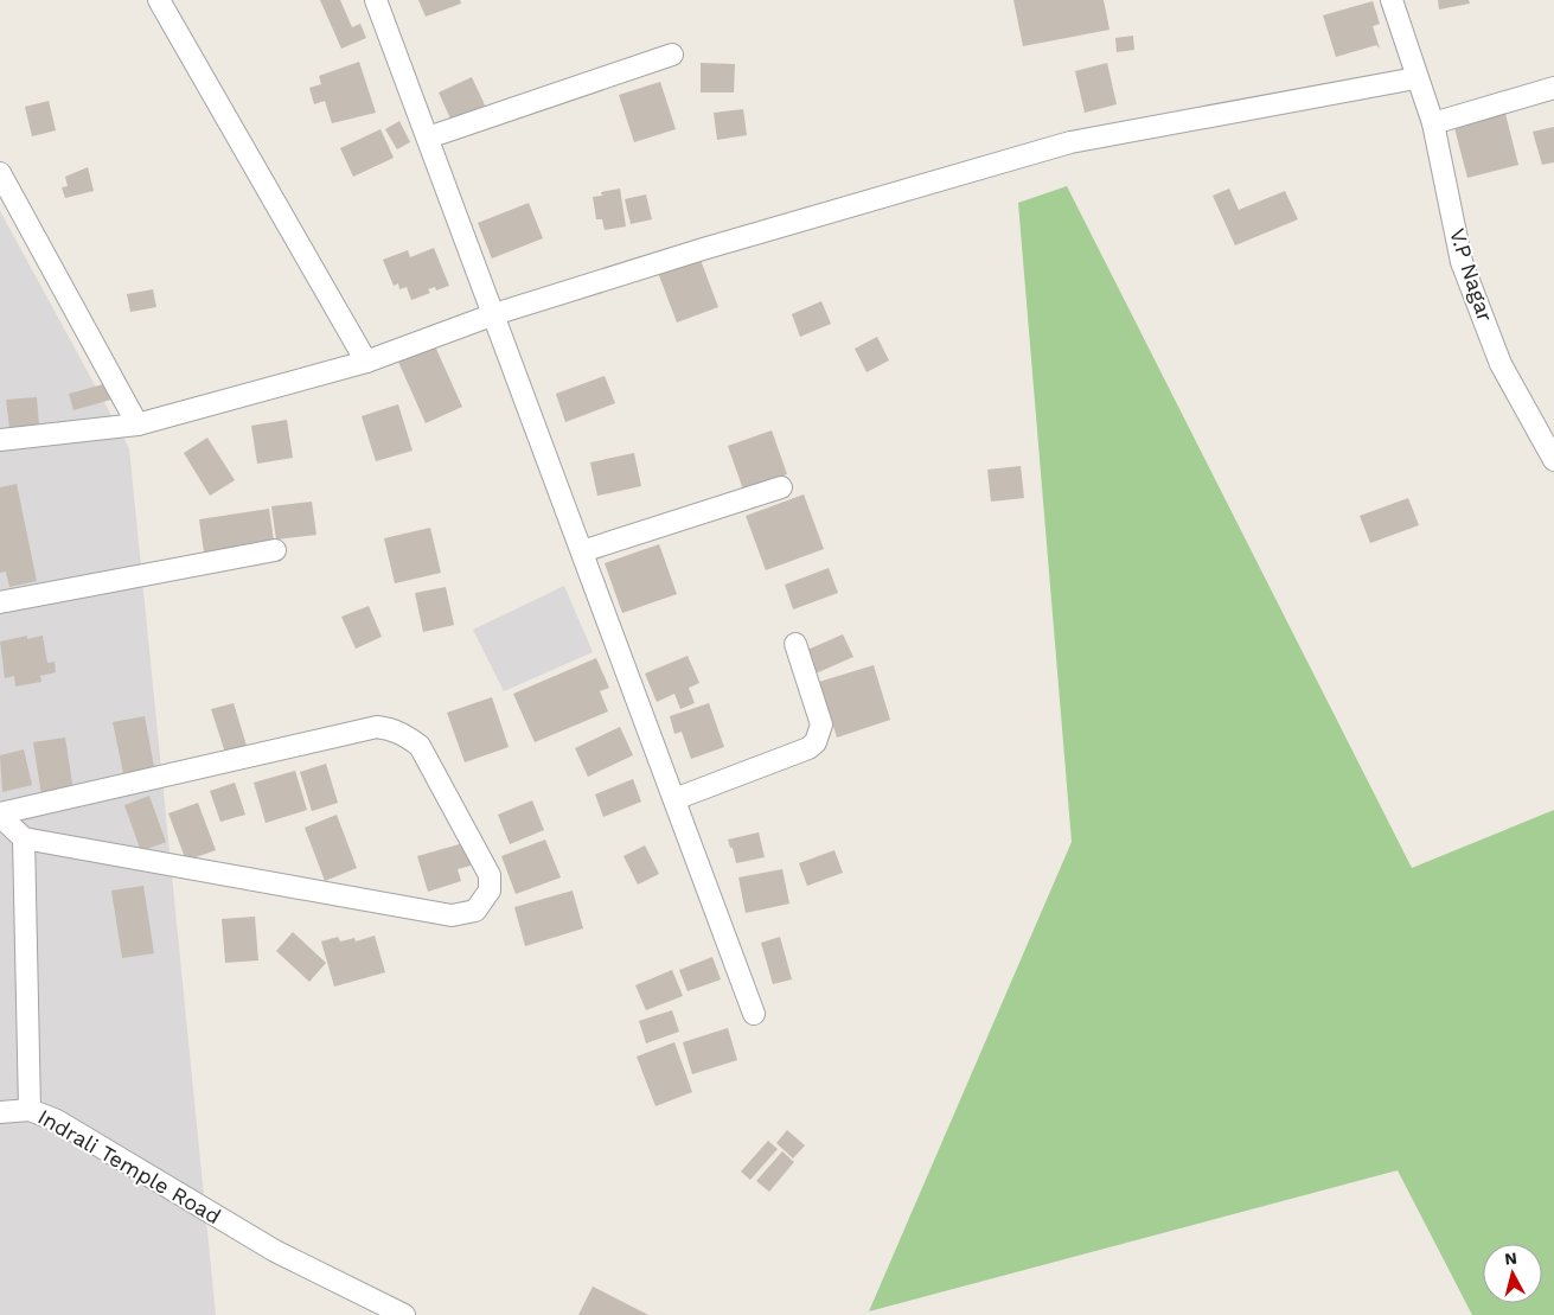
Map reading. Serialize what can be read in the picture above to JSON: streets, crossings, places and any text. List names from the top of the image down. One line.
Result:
{"streets":{"street":["V.P Nagar","Indrali Temple Road"]},"north":"top"}
